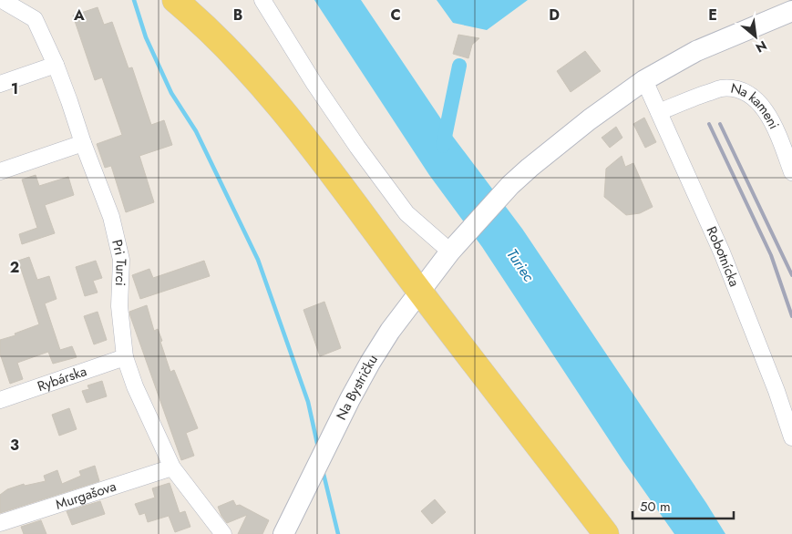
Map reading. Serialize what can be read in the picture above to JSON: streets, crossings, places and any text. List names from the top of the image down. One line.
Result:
{"streets":{"street":["Na kameni","Robotnícka","Pri Turci","Rybárska","Na Bystričku","Murgašova"]},"crossings":[["Na kameni","Robotnícka"],["Robotnícka","Na Bystričku"],["Pri Turci","Rybárska"],["Pri Turci","Murgašova"]],"water":["Turiec"],"scale_bar":"50 m","north":"bottom right","grid":{"columns":["A","B","C","D","E"],"rows":["1","2","3"]}}
